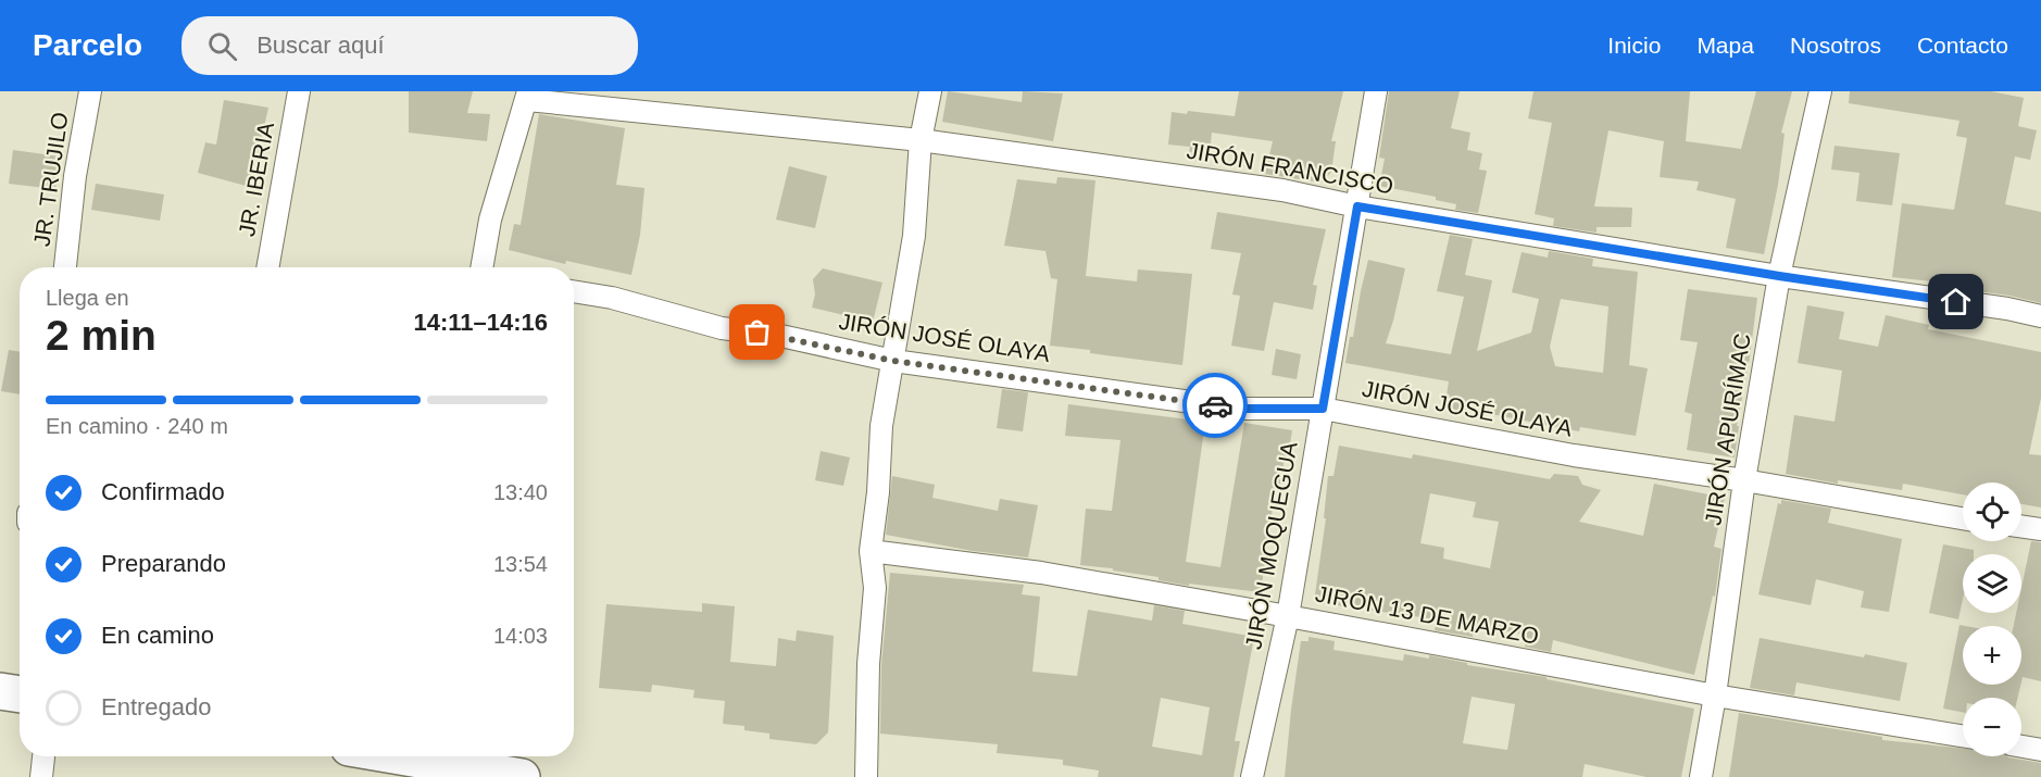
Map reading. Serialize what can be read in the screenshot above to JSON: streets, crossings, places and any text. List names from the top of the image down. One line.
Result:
{"streets":{"street":["JIRÓN FRANCISCO","JR. TRUJILO","JR. IBERIA","JIRÓN JOSÉ OLAYA","JIRÓN APURÍMAC","JIRÓN MOQUEGUA","JIRÓN 13 DE MARZO"]},"crossings":[["JIRÓN FRANCISCO","JIRÓN APURÍMAC"],["JIRÓN FRANCISCO","JIRÓN MOQUEGUA"],["JIRÓN JOSÉ OLAYA","JIRÓN APURÍMAC"],["JIRÓN JOSÉ OLAYA","JIRÓN MOQUEGUA"],["JIRÓN APURÍMAC","JIRÓN 13 DE MARZO"],["JIRÓN MOQUEGUA","JIRÓN 13 DE MARZO"]],"page":{"header":"Parcelo","search":"Buscar aquí","nav":["Inicio","Mapa","Nosotros","Contacto"],"heading":["2 min","Llega en","14:11–14:16"],"bar":"En camino · 240 m","list":[["Confirmado","13:40"],["Preparando","13:54"],["En camino","14:03"],"Entregado"],"map_buttons":["+","−"]}}
